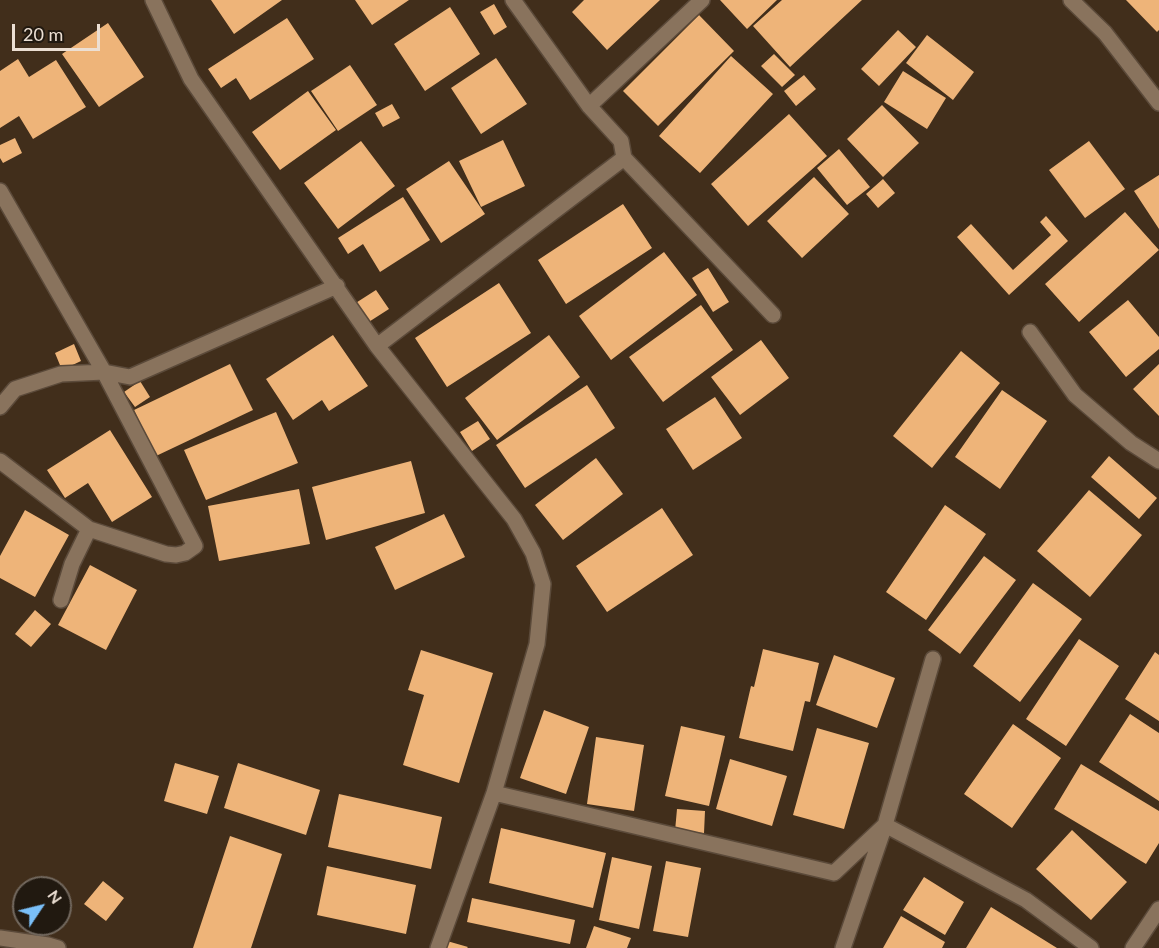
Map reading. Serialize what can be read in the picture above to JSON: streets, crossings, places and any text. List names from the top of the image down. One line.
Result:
{"scale_bar":"20 m","north":"top right"}
